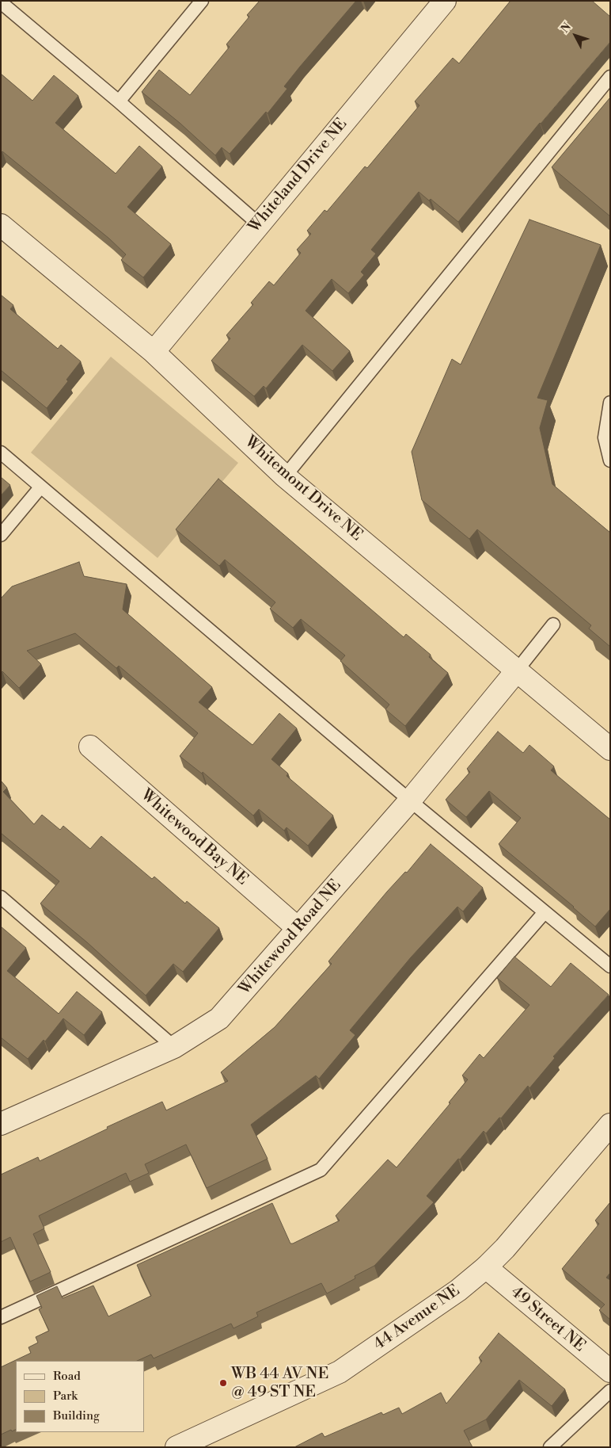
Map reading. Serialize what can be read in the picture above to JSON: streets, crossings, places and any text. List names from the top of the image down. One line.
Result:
{"streets":{"street":["Whiteland Drive NE","Whitemont Drive NE","Whitewood Bay NE","Whitewood Road NE","44 Avenue NE","49 Street NE"]},"crossings":[["Whiteland Drive NE","Whitemont Drive NE"],["Whitemont Drive NE","Whitewood Road NE"],["Whitewood Bay NE","Whitewood Road NE"],["44 Avenue NE","49 Street NE"]],"places":["WB 44 AV NE @ 49 ST NE"],"legend":["Road","Park","Building"],"north":"top left"}
